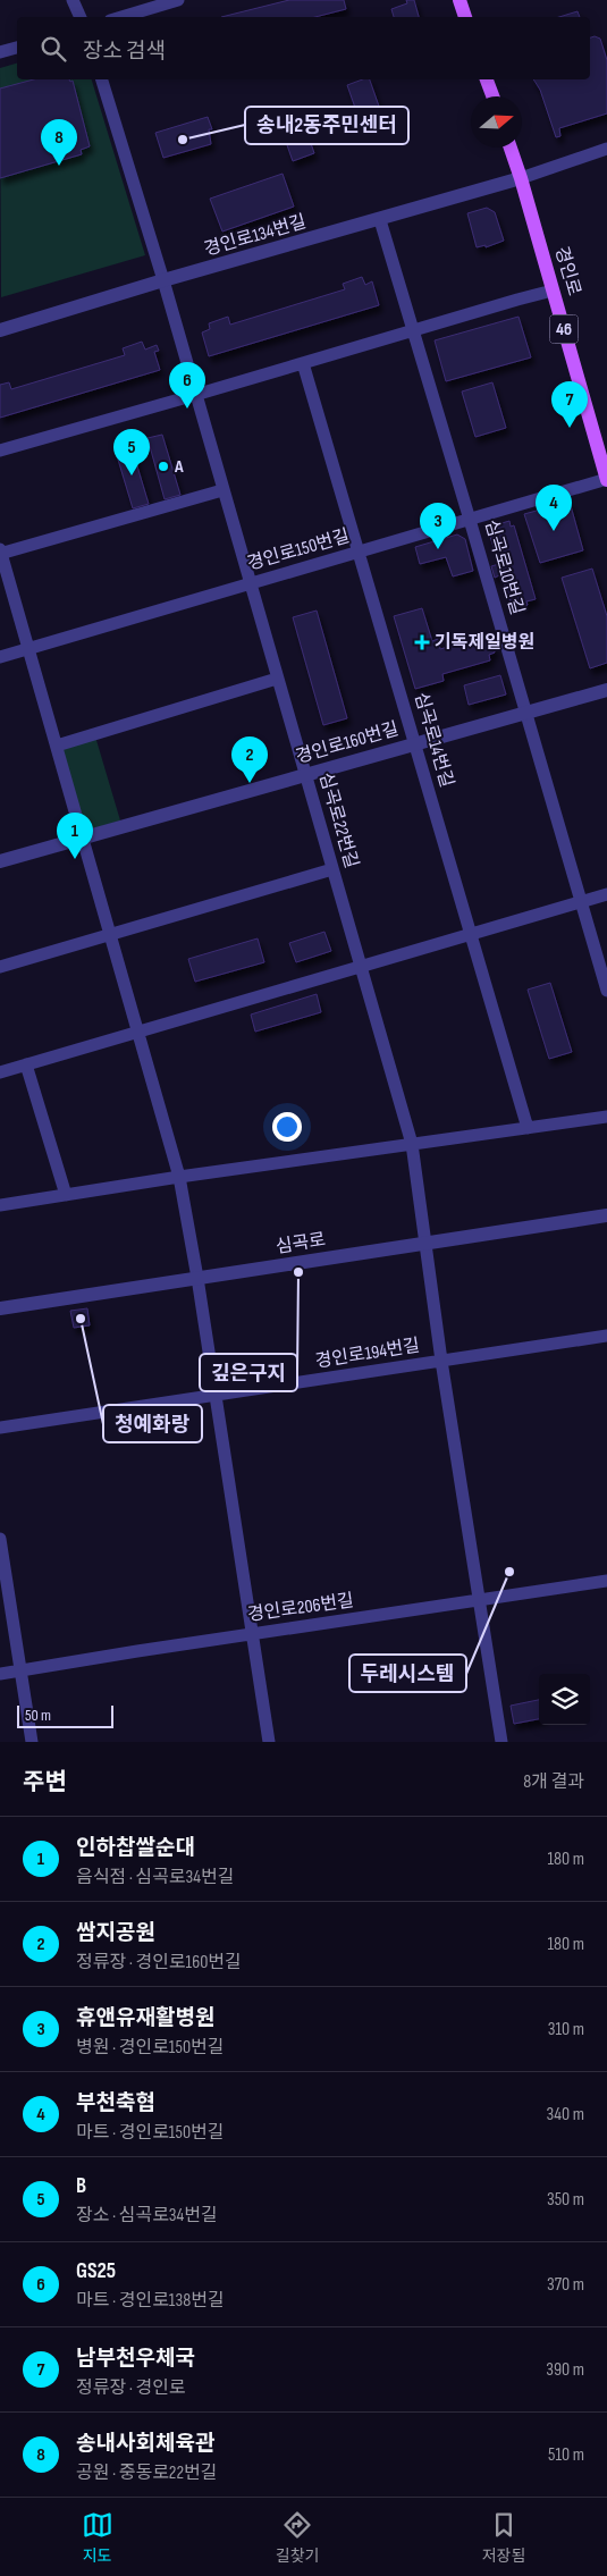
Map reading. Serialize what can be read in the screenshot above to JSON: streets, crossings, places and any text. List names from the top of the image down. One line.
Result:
{"streets":{"main road":["경인로","46"],"street":["경인로134번길","경인로150번길","심곡로10번길","심곡로14번길","경인로160번길","심곡로22번길","심곡로","경인로194번길","경인로206번길"]},"crossings":[["경인로134번길","경인로"],["경인로134번길","심곡로10번길"],["경인로134번길","심곡로22번길"],["경인로","경인로150번길"],["경인로150번길","심곡로10번길"],["경인로150번길","심곡로14번길"],["경인로150번길","심곡로22번길"],["심곡로10번길","경인로160번길"],["심곡로14번길","경인로160번길"],["경인로160번길","심곡로22번길"],["심곡로22번길","심곡로"],["심곡로22번길","경인로194번길"],["심곡로22번길","경인로206번길"]],"places":{"other":["송내2동주민센터","A","깊은구지","청예화랑","두레시스템"],"health":["기독제일병원"]},"scale_bar":"50 m","north":"right","page":{"search":"장소 검색","pins":["8","6","7","5","4","3","2","1"],"scale":"50 m","heading":["주변","8개 결과"],"list":[{"mark":"1","name":"인하찹쌀순대","note":"음식점 · 심곡로34번길","value":"180 m"},{"mark":"2","name":"쌈지공원","note":"정류장 · 경인로160번길","value":"180 m"},{"mark":"3","name":"휴앤유재활병원","note":"병원 · 경인로150번길","value":"310 m"},{"mark":"4","name":"부천축협","note":"마트 · 경인로150번길","value":"340 m"},{"mark":"5","name":"B","note":"장소 · 심곡로34번길","value":"350 m"},{"mark":"6","name":"GS25","note":"마트 · 경인로138번길","value":"370 m"},{"mark":"7","name":"남부천우체국","note":"정류장 · 경인로","value":"390 m"},{"mark":"8","name":"송내사회체육관","note":"공원 · 중동로22번길","value":"510 m"}],"nav":["지도","길찾기","저장됨"]}}
